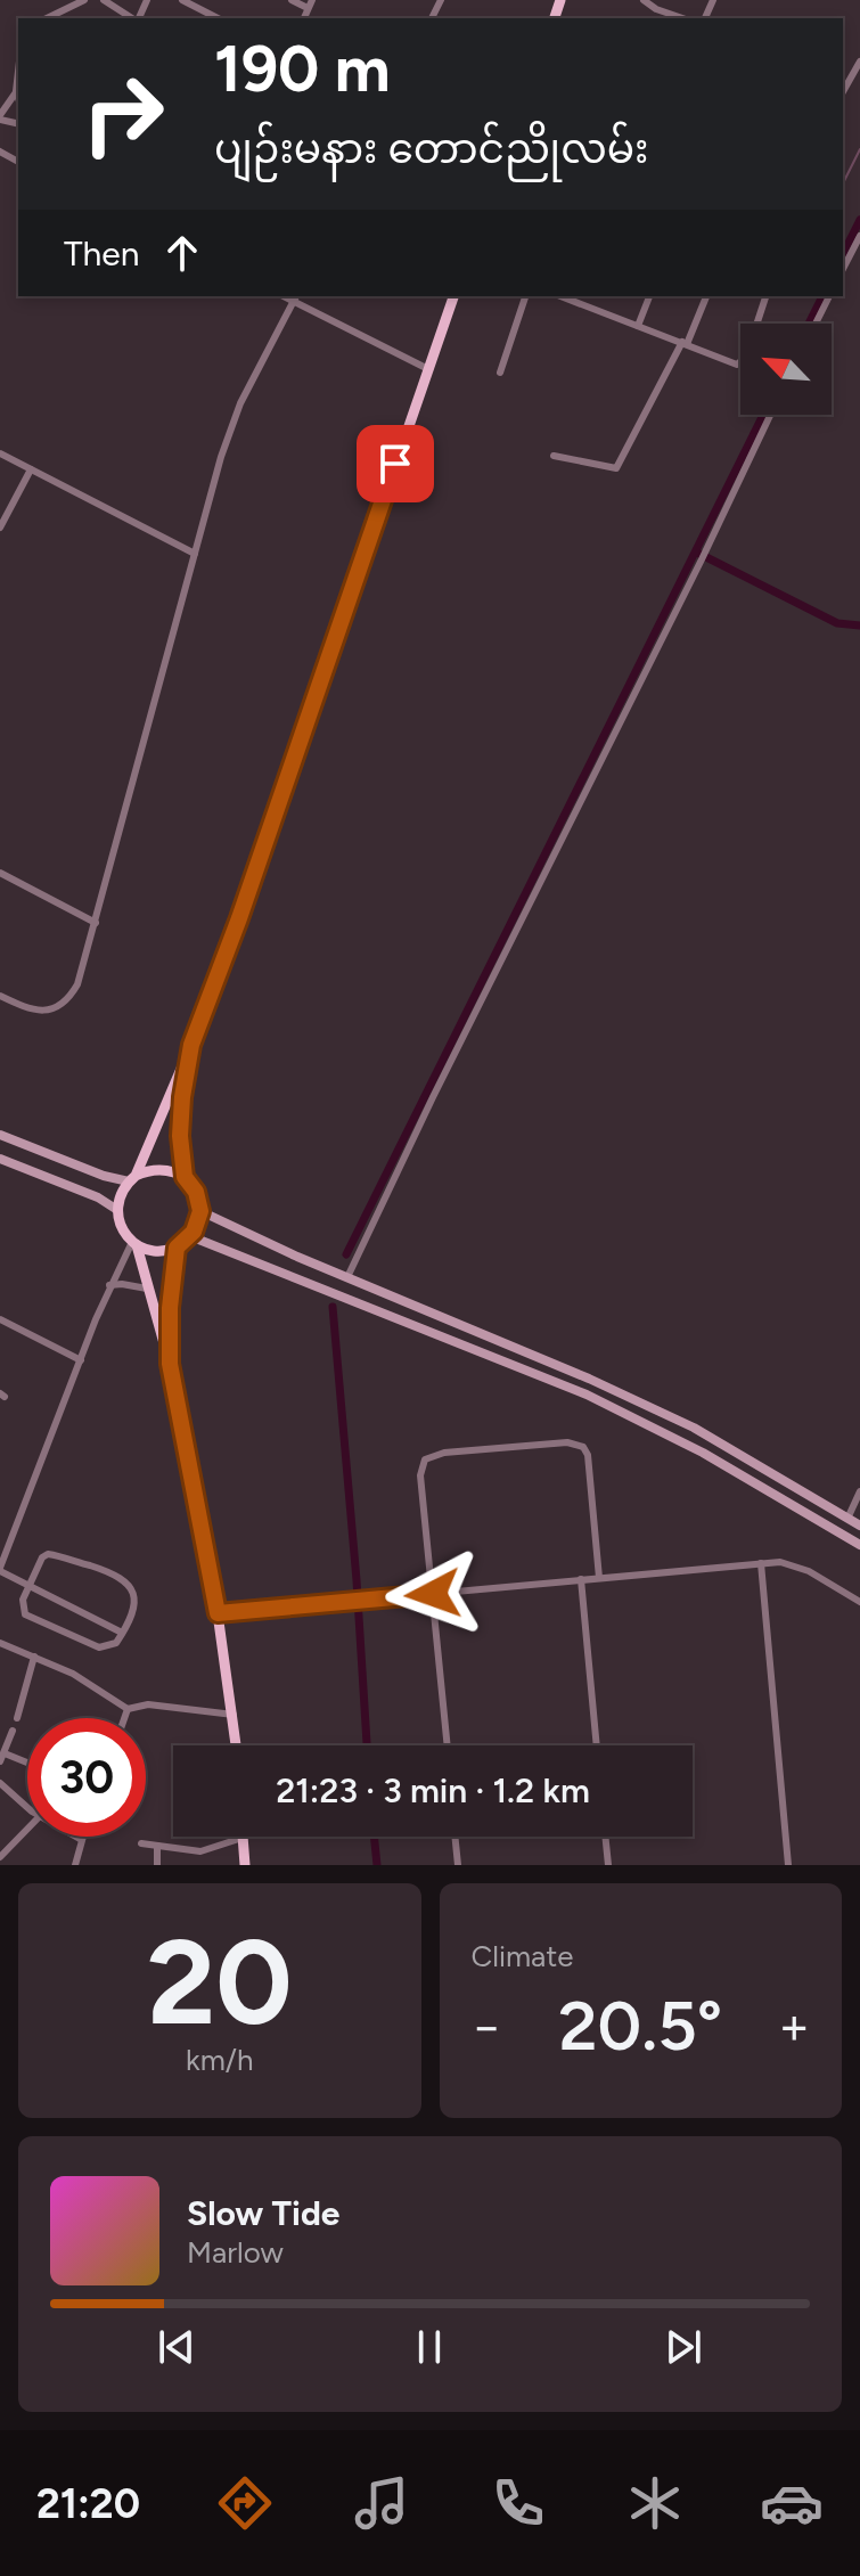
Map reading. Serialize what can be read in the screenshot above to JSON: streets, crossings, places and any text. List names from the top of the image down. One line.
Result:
{"north":"top left","page":{"turn":["190 m","ပျဉ်းမနား တောင်ညိုလမ်း"],"then":"Then","limit":"30","trip":"21:23 · 3 min · 1.2 km","tile":[["20","km/h"],"Climate"],"heat":["−","20.5°","+"],"song":["Slow Tide","Marlow"],"tabs":"21:20"}}
